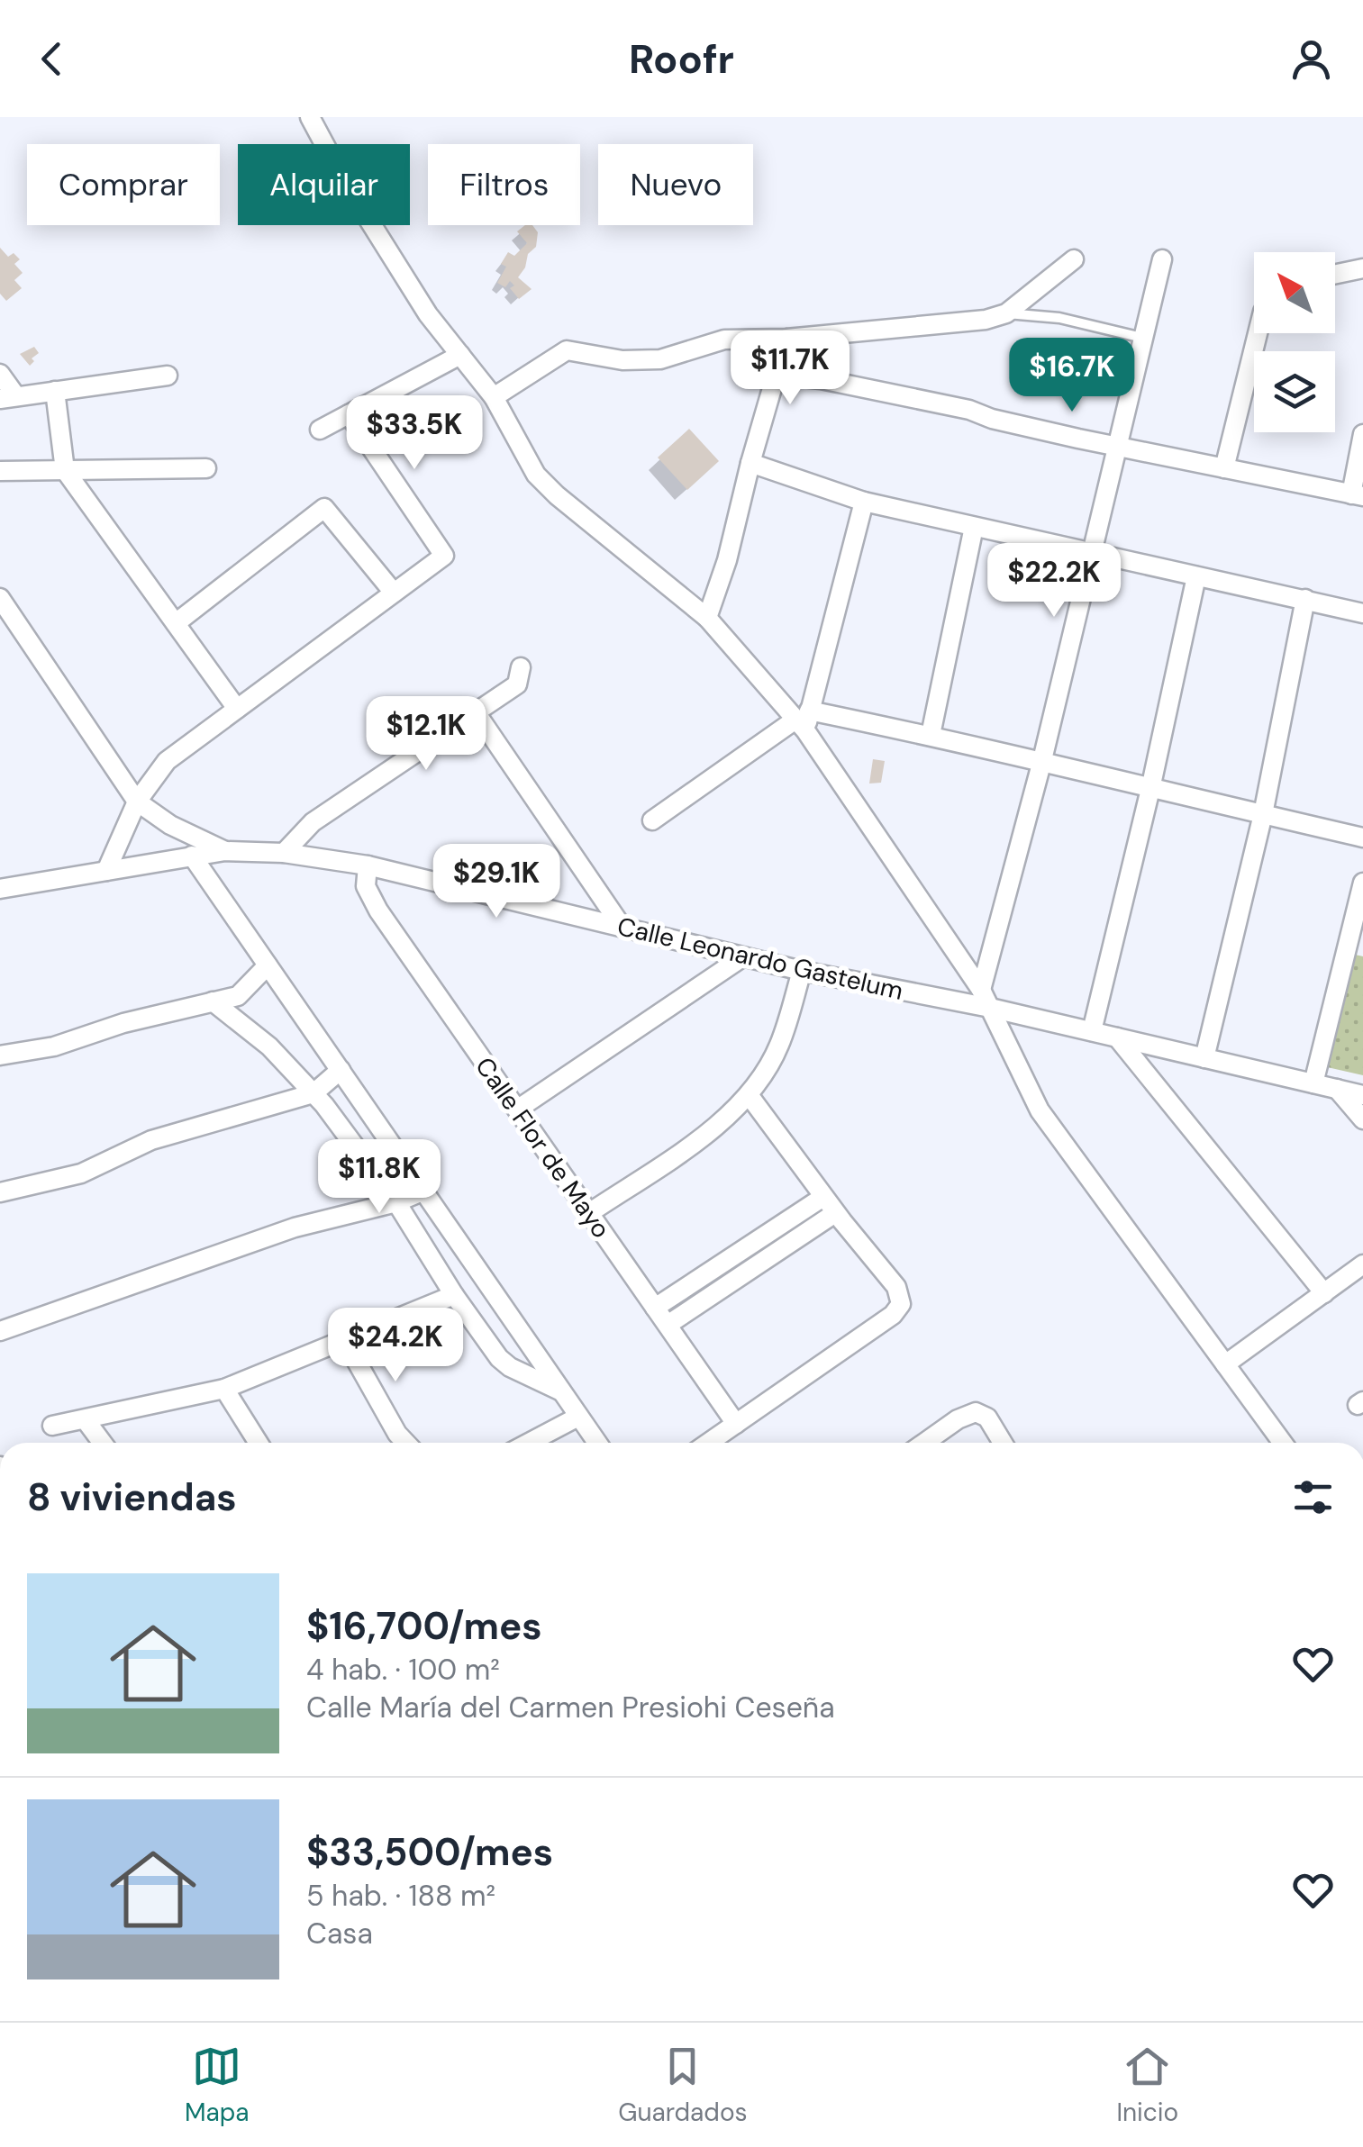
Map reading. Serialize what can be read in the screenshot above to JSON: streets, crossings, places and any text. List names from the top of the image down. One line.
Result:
{"streets":{"street":["Calle Leonardo Gastelum","Calle Flor de Mayo"]},"crossings":[["Calle Leonardo Gastelum","Calle Flor de Mayo"]],"north":"top left","page":{"header":"Roofr","chip":["Comprar","Alquilar","Filtros","Nuevo"],"price":["$11.7K","$16.7K","$33.5K","$22.2K","$12.1K","$29.1K","$11.8K","$24.2K"],"heading":"8 viviendas","list":[{"name":"$16,700/mes","note":"4 hab. · 100 m² · Calle María del Carmen Presiohi Ceseña"},{"name":"$33,500/mes","note":"5 hab. · 188 m² · Casa"}],"tabs":["Mapa","Guardados","Inicio"]}}
